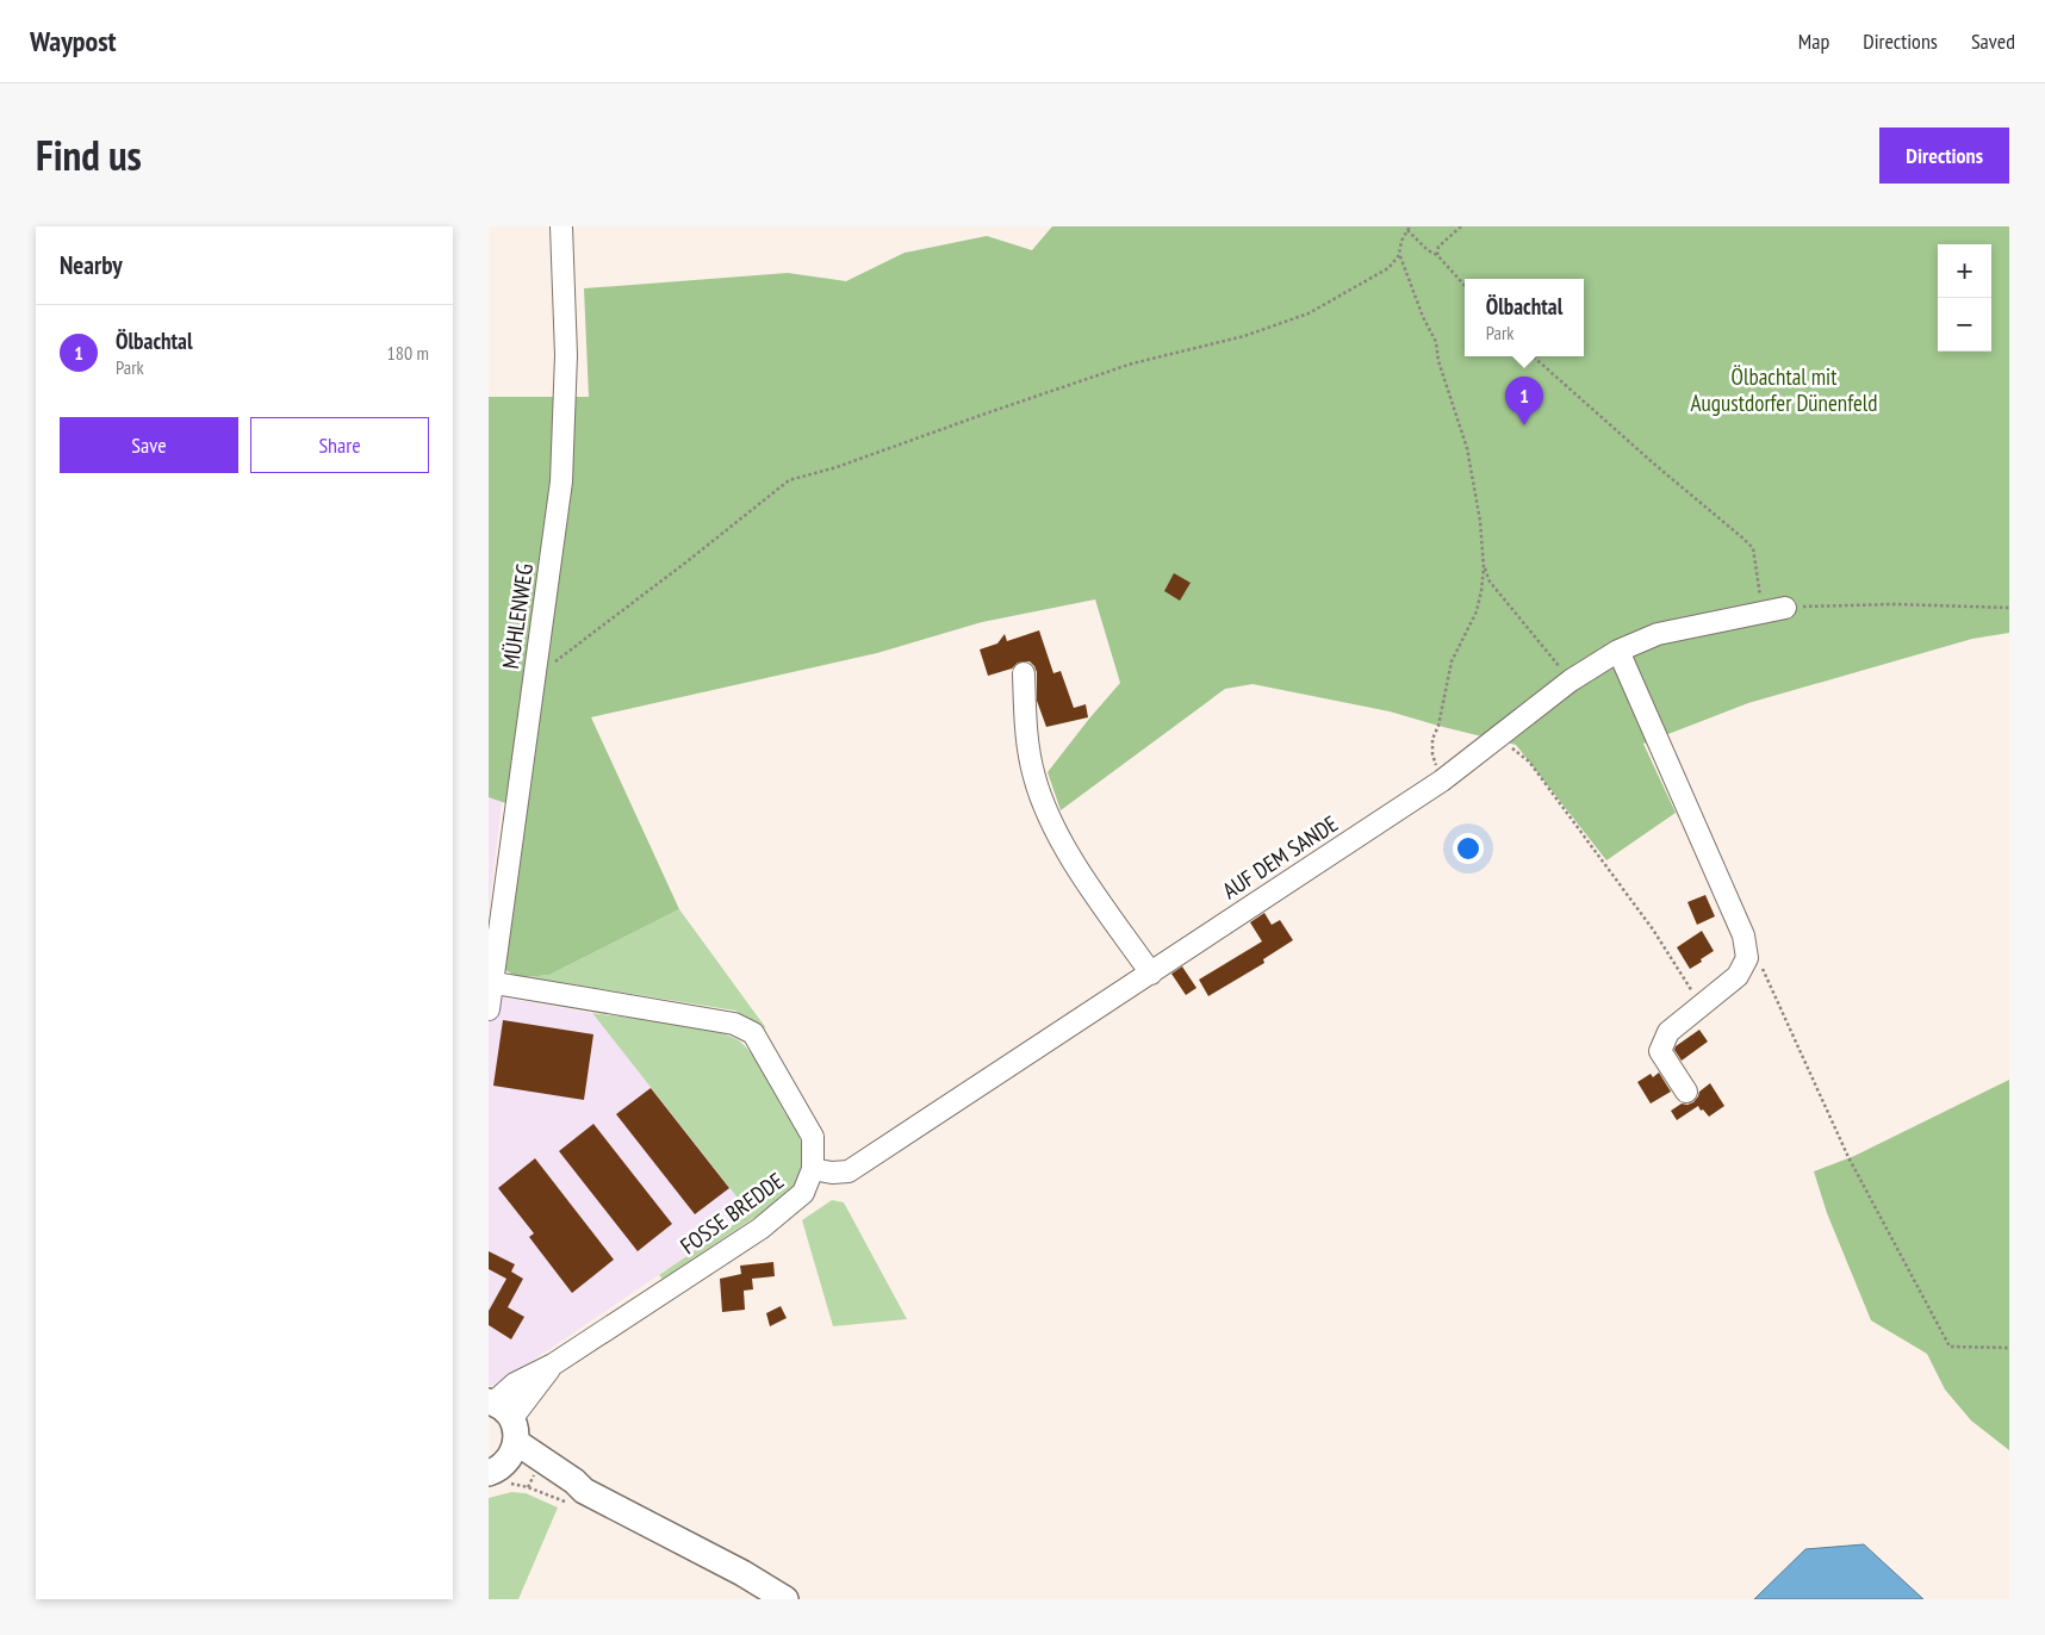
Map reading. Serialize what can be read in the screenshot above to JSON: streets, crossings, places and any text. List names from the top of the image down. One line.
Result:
{"streets":{"street":["MÜHLENWEG","AUF DEM SANDE","FOSSE BREDDE"]},"crossings":[["MÜHLENWEG","FOSSE BREDDE"],["AUF DEM SANDE","FOSSE BREDDE"]],"parks":["Ölbachtal mit Augustdorfer Dünenfeld"],"page":{"header":"Waypost","nav":["Map","Directions","Saved"],"title":"Find us","buttons":["Directions",["Save","Share"]],"heading":"Nearby","map_buttons":["+","−"],"popup":["Ölbachtal","Park"],"list":[{"mark":"1","name":"Ölbachtal","note":"Park","value":"180 m"}],"pins":"1"}}
